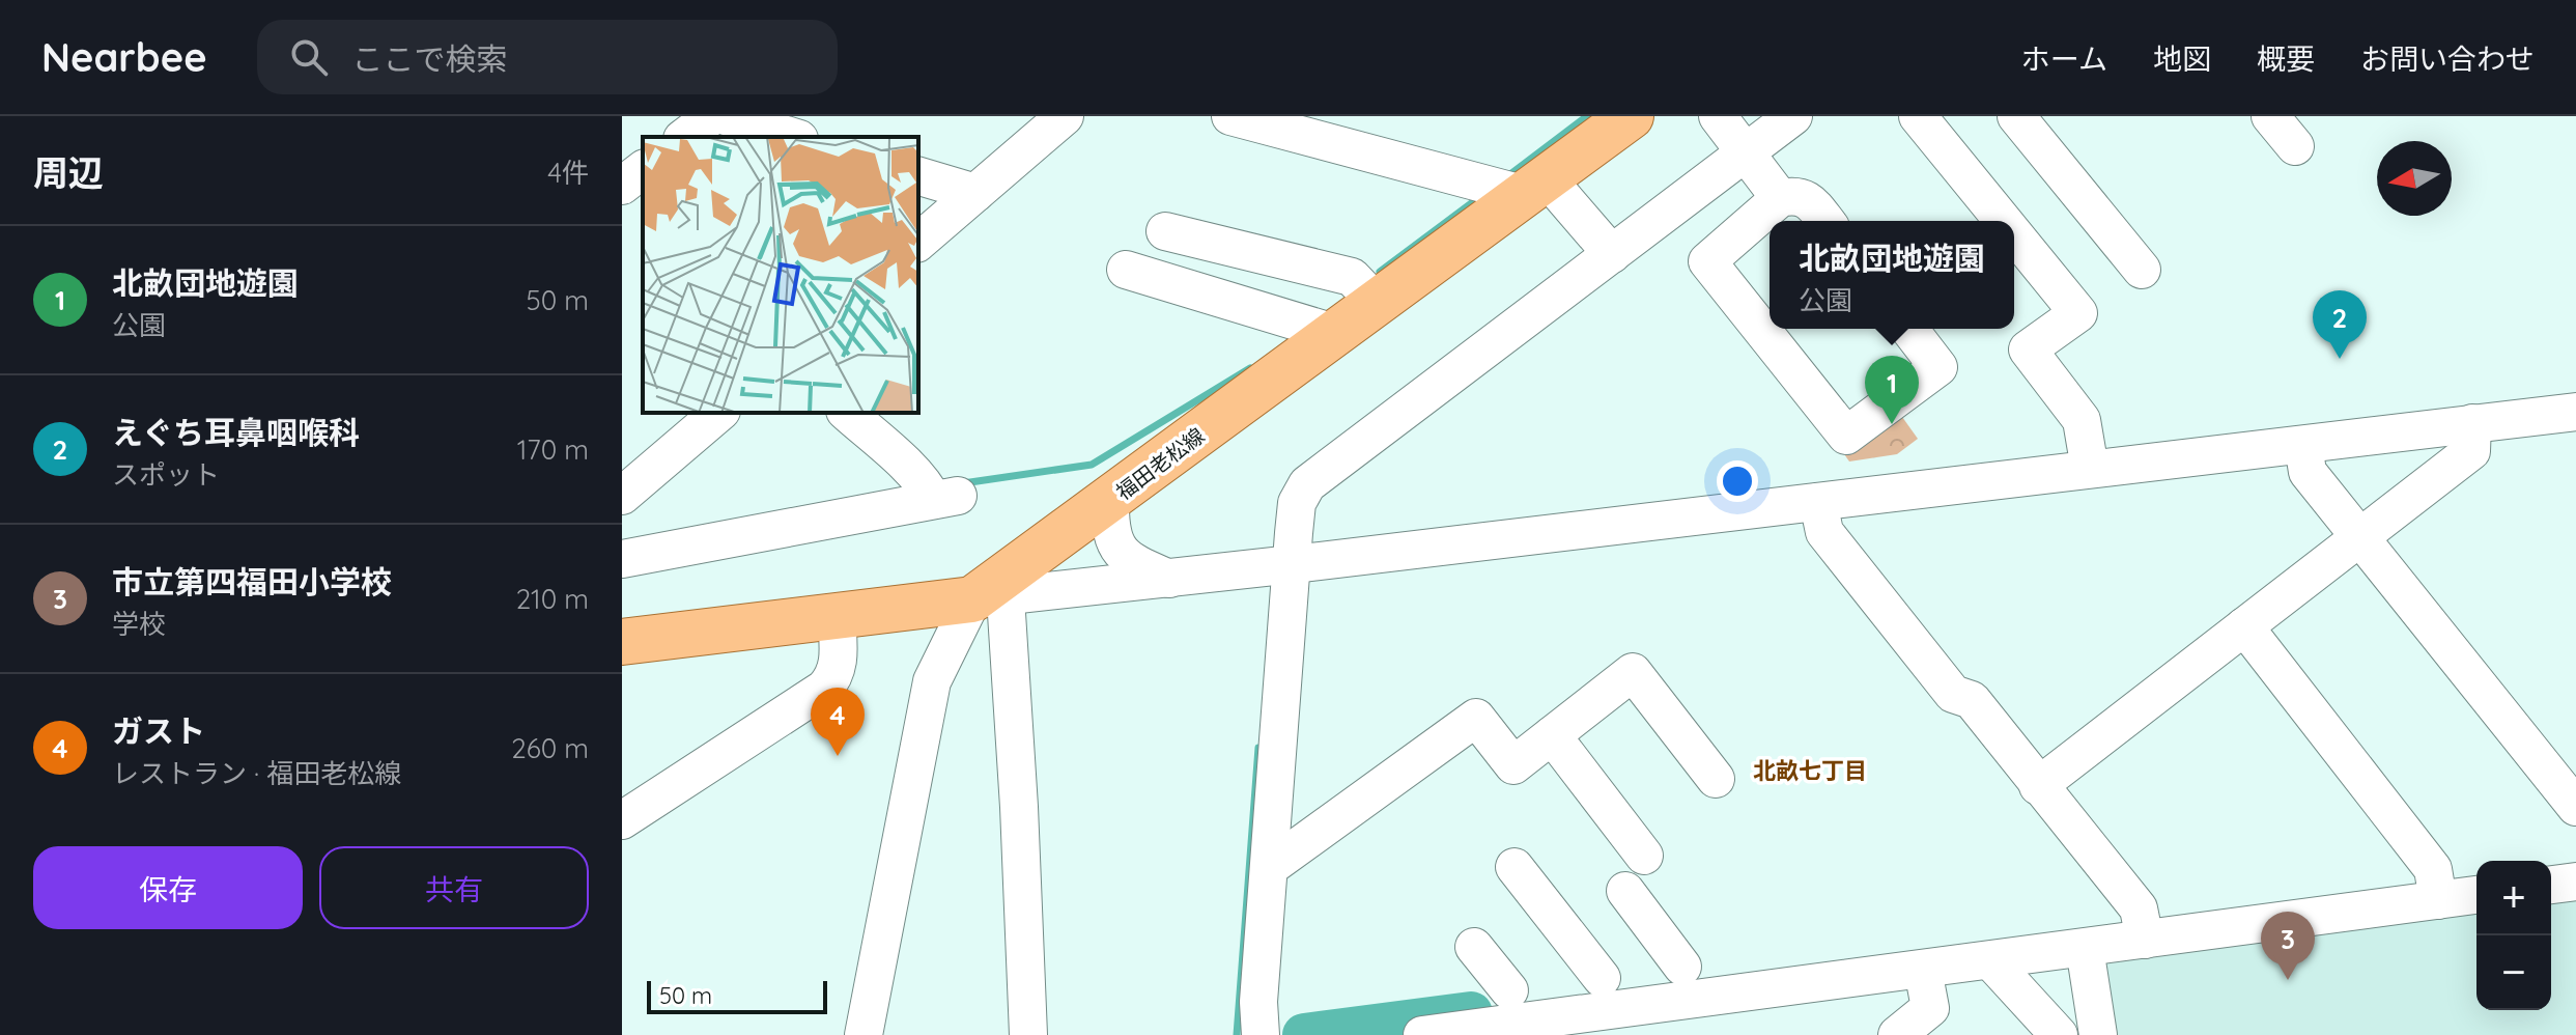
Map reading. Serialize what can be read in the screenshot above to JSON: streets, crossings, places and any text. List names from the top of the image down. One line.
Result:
{"streets":{"main road":["福田老松線"]},"districts":["北畝七丁目"],"scale_bar":"50 m","north":"left","page":{"header":"Nearbee","search":"ここで検索","nav":["ホーム","地図","概要","お問い合わせ"],"heading":["周辺","4件"],"popup":["北畝団地遊園","公園"],"list":[{"mark":"1","name":"北畝団地遊園","note":"公園","value":"50 m"},{"mark":"2","name":"えぐち耳鼻咽喉科","note":"スポット","value":"170 m"},{"mark":"3","name":"市立第四福田小学校","note":"学校","value":"210 m"},{"mark":"4","name":"ガスト","note":"レストラン · 福田老松線","value":"260 m"}],"pins":["2","1","4","3"],"buttons":["保存","共有"],"map_buttons":["+","−"],"scale":"50 m"}}
